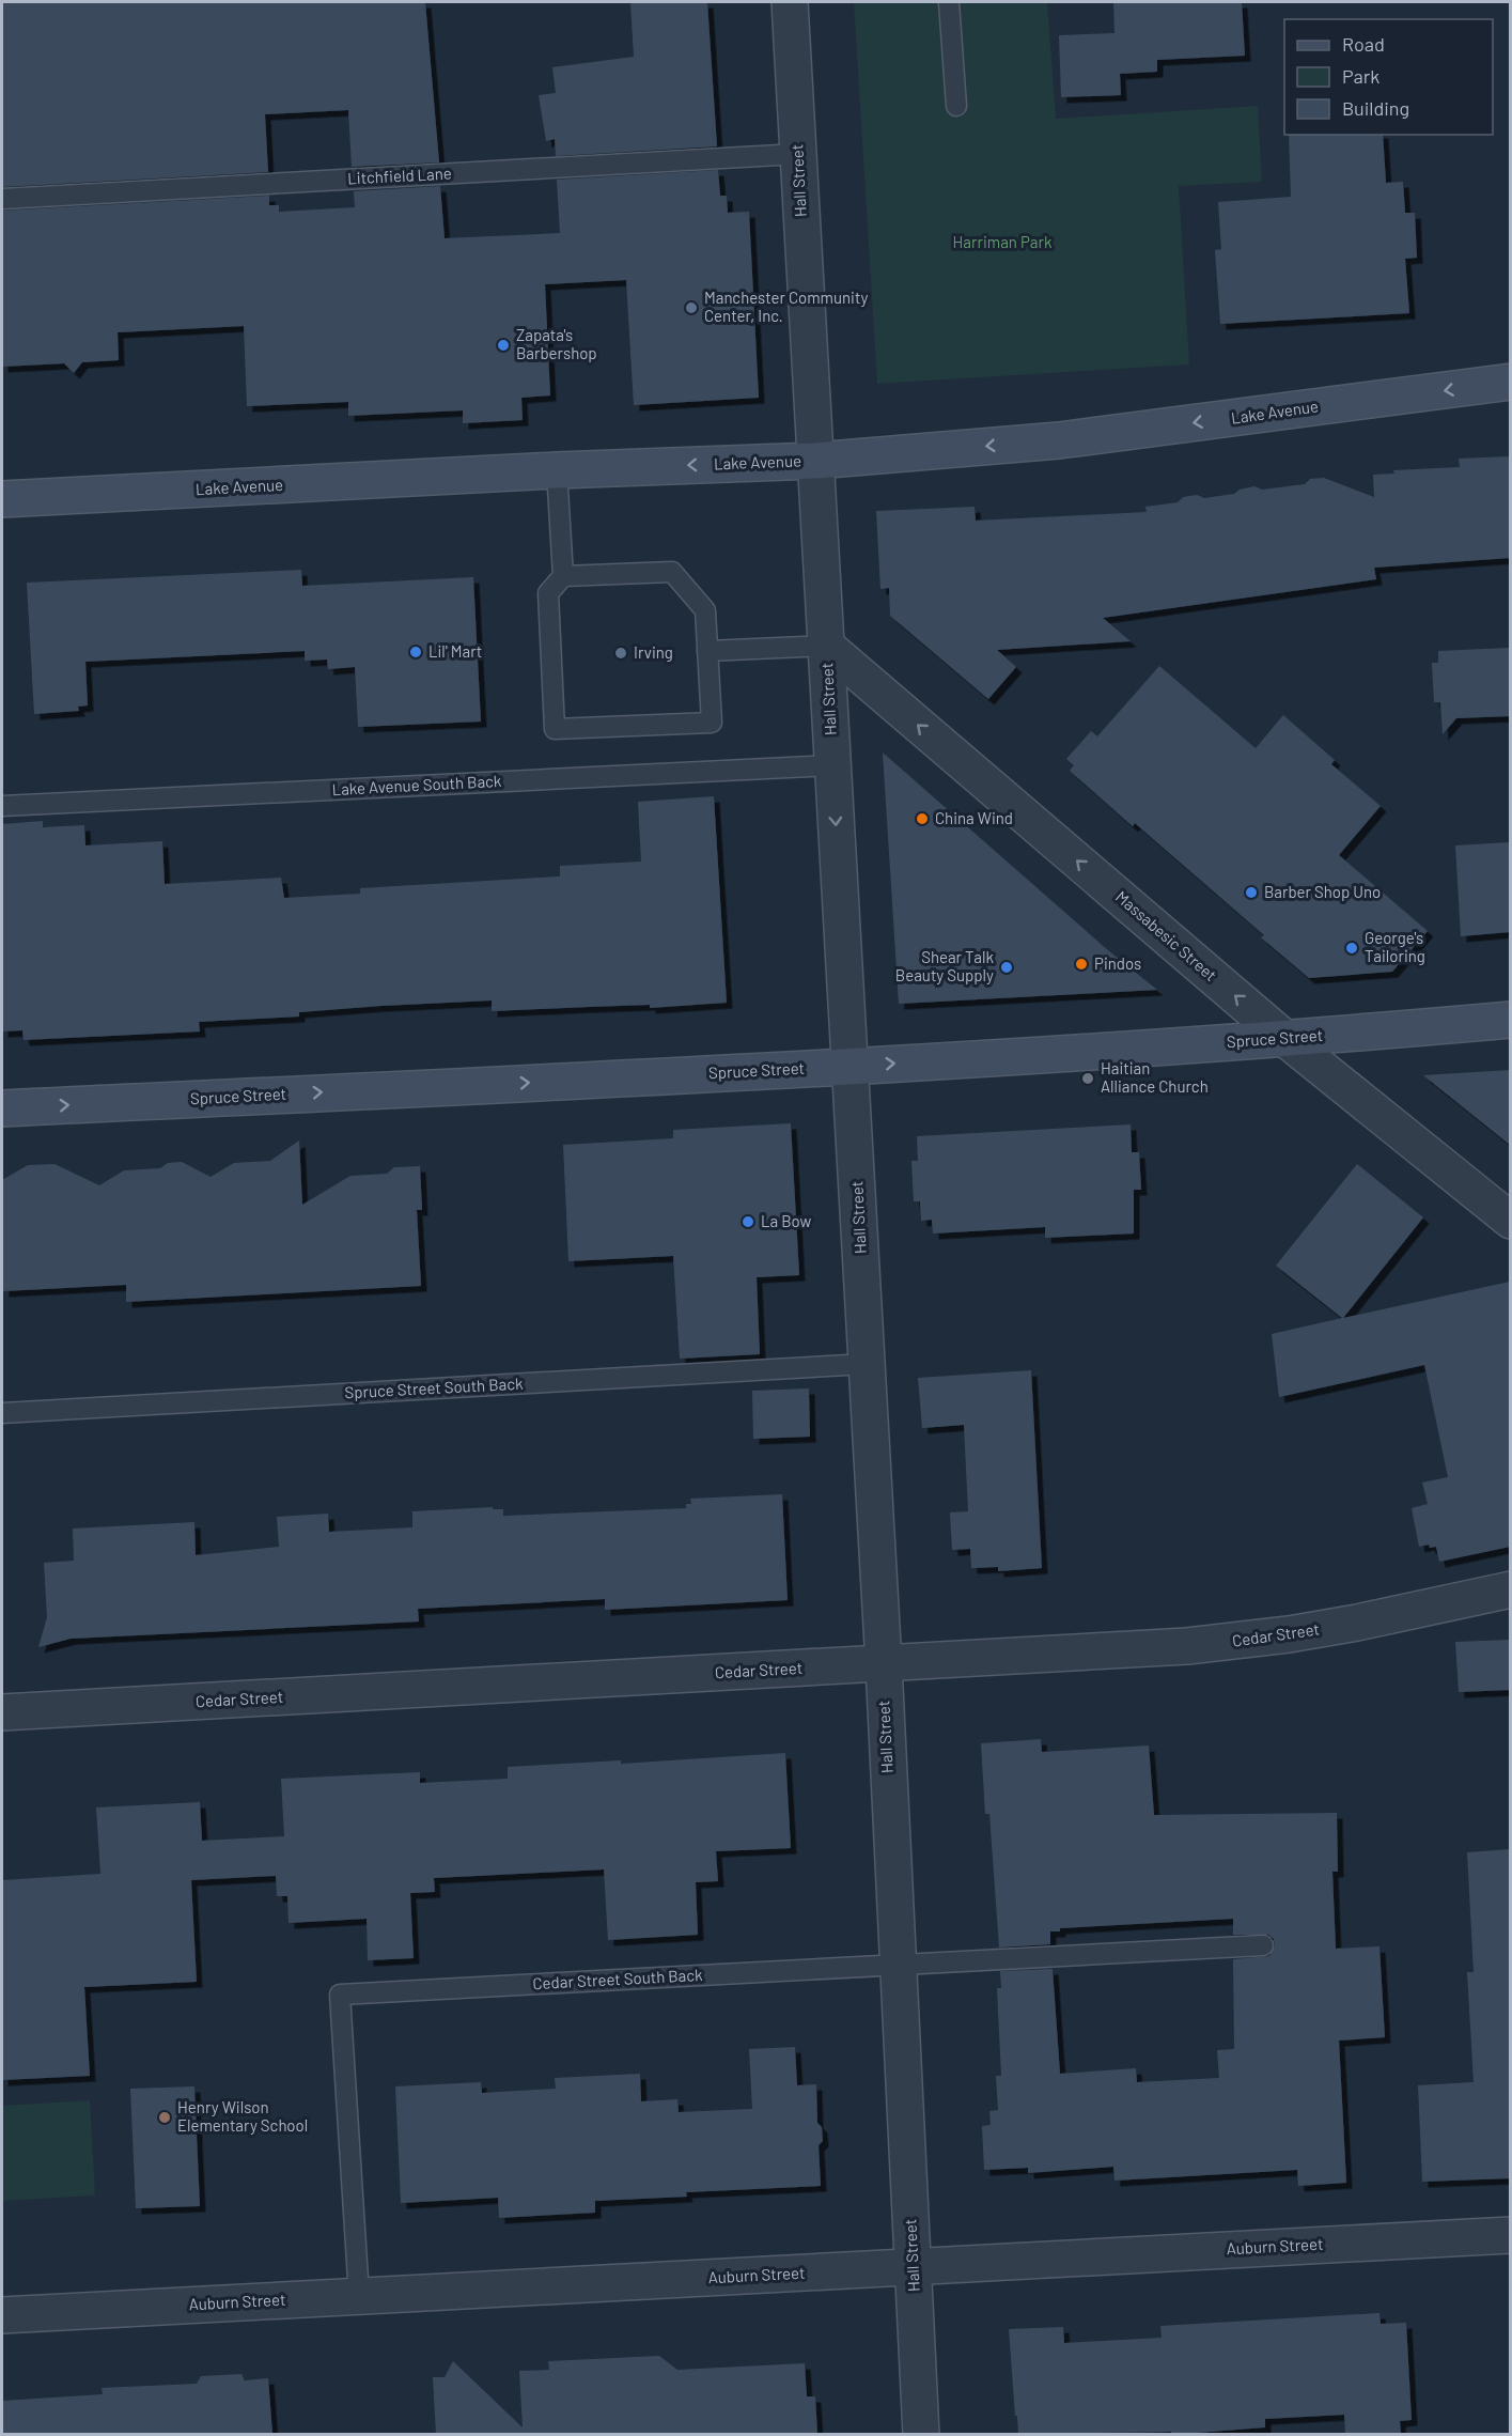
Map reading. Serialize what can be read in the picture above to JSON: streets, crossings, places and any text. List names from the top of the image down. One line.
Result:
{"streets":{"street":["Hall Street","Lake Avenue","Massabesic Street","Spruce Street","Cedar Street","Auburn Street"],"lane":["Litchfield Lane","Lake Avenue South Back","Spruce Street South Back","Cedar Street South Back"]},"crossings":[["Litchfield Lane","Hall Street"],["Hall Street","Lake Avenue"],["Hall Street","Lake Avenue South Back"],["Hall Street","Massabesic Street"],["Hall Street","Spruce Street"],["Hall Street","Spruce Street South Back"],["Hall Street","Cedar Street"],["Hall Street","Cedar Street South Back"],["Hall Street","Auburn Street"],["Massabesic Street","Spruce Street"],["Cedar Street South Back","Auburn Street"]],"one_way":["Lake Avenue","Massabesic Street","Spruce Street"],"parks":["Harriman Park"],"places":["Manchester Community Center, Inc.","Zapata's Barbershop","Lil' Mart","Irving","China Wind","Barber Shop Uno","George's Tailoring","Pindos","Shear Talk Beauty Supply","Haitian Alliance Church","La Bow","Henry Wilson Elementary School"],"legend":["Road","Park","Building"]}
